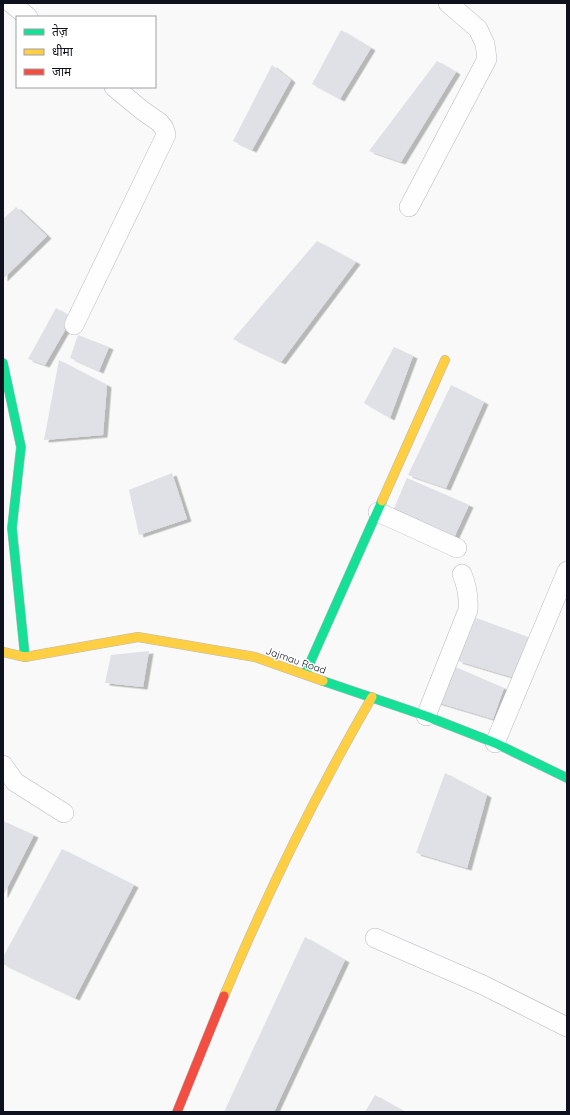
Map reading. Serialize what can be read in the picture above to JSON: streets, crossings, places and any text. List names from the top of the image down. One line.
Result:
{"streets":{"street":["Jajmau Road"]},"legend":["तेज़","धीमा","जाम"]}
